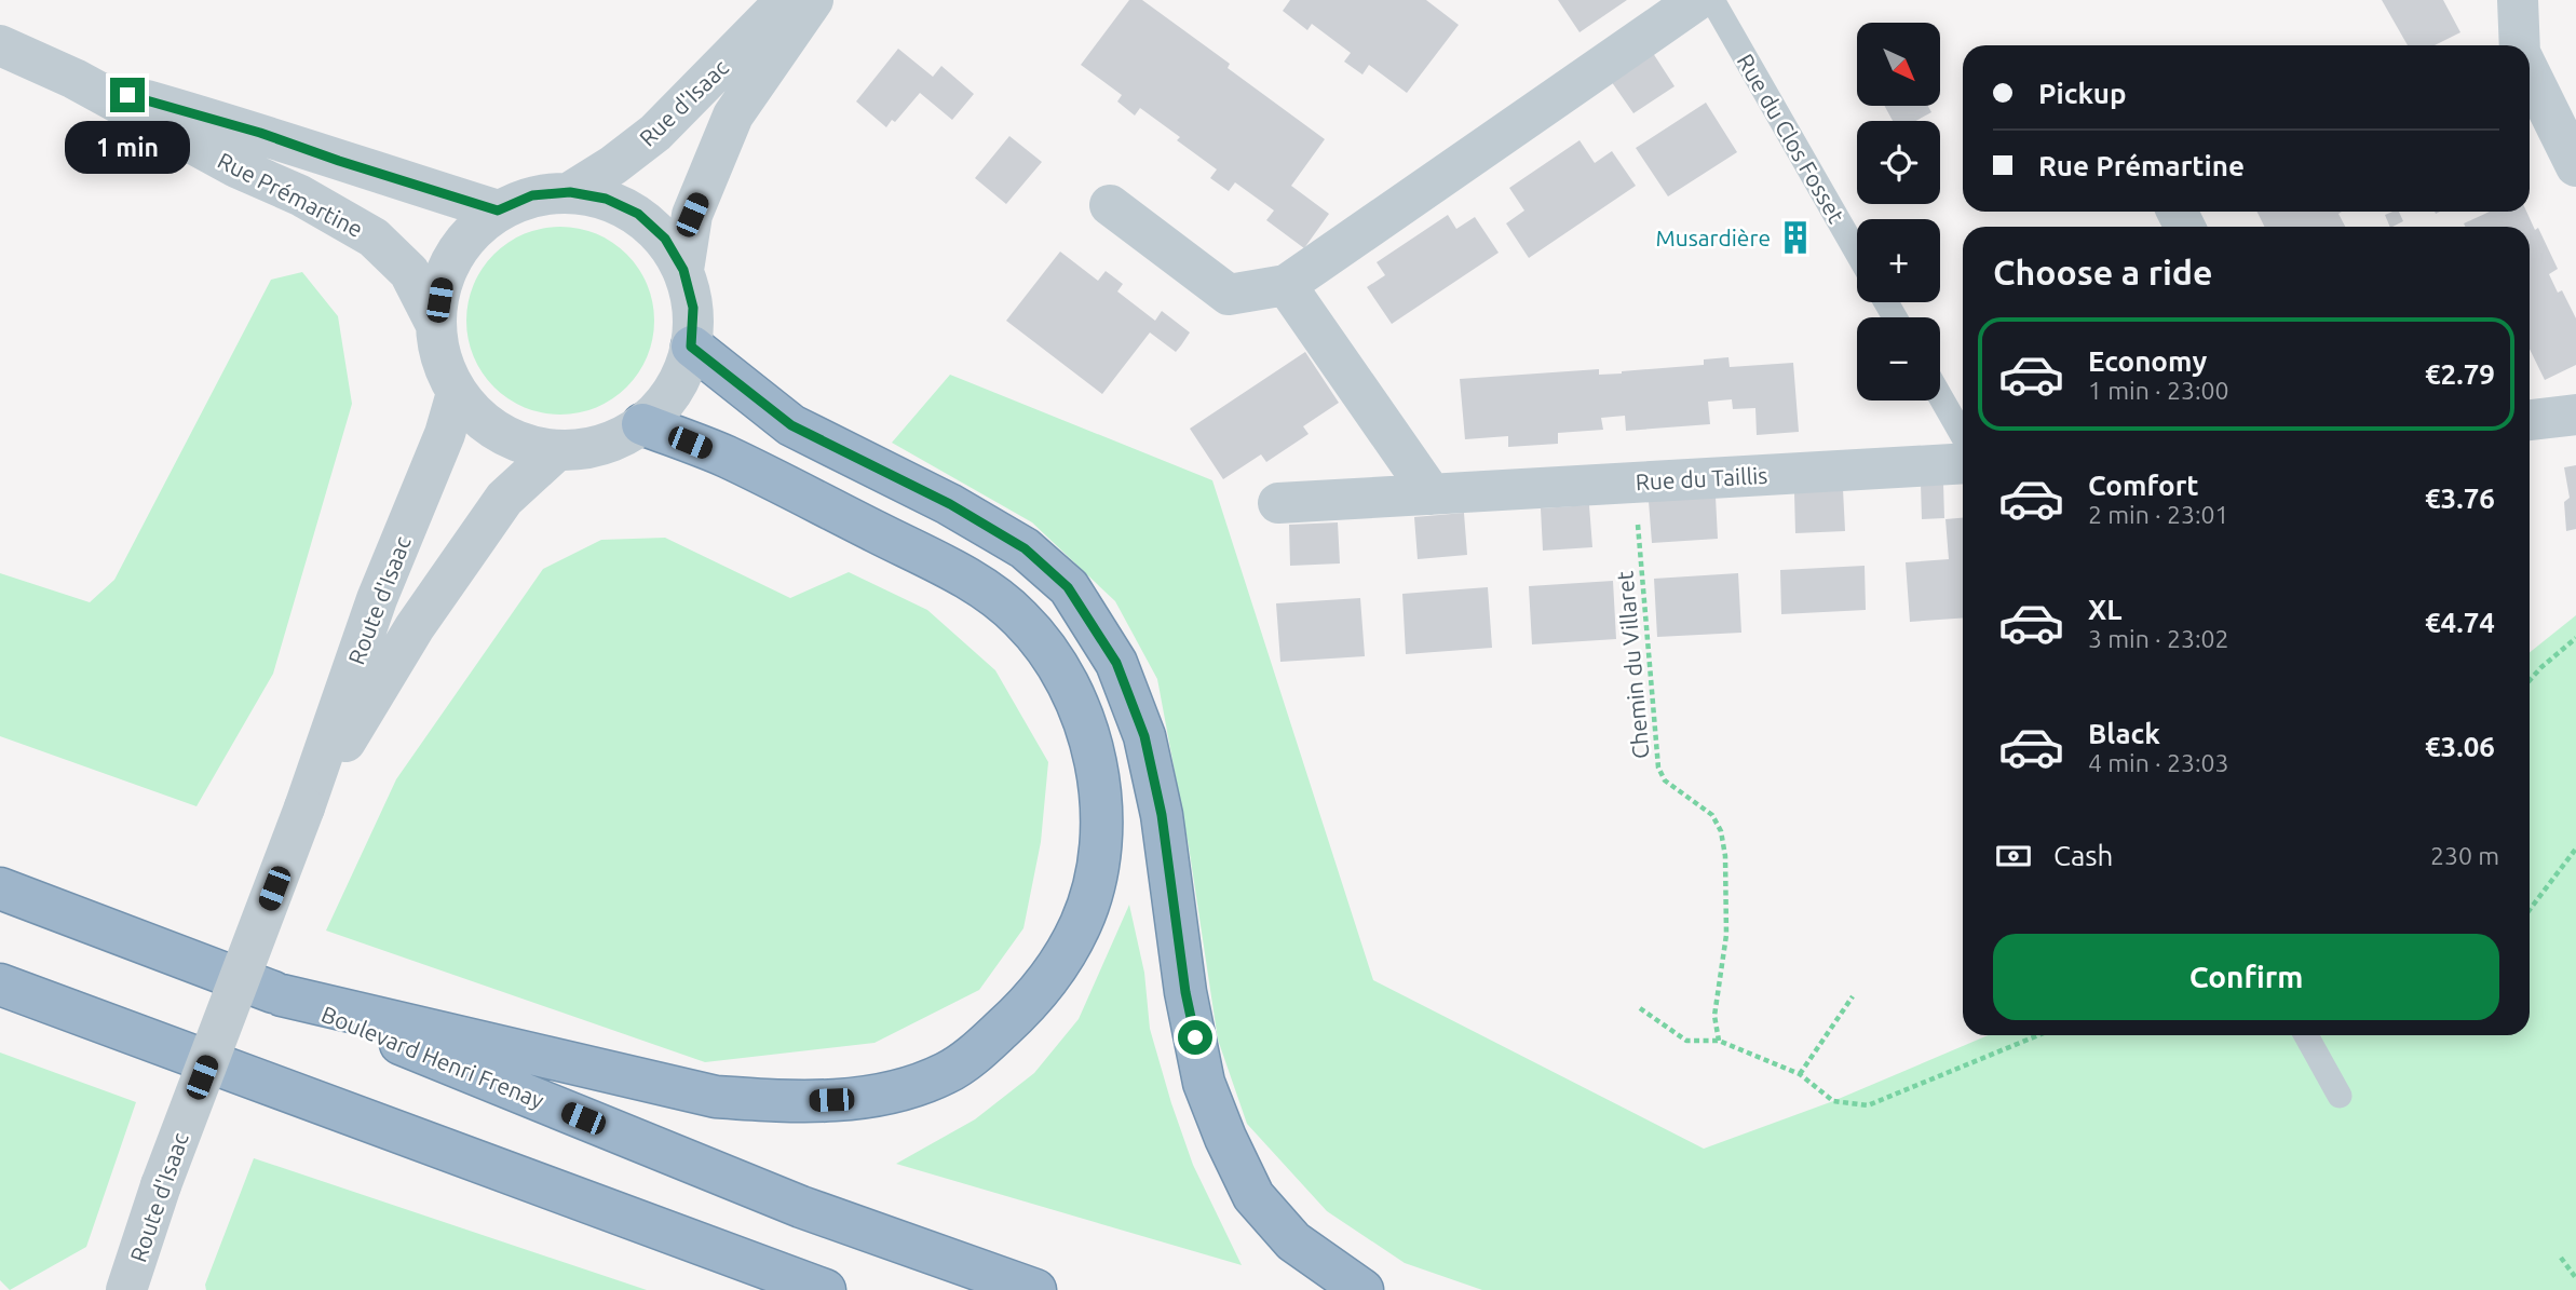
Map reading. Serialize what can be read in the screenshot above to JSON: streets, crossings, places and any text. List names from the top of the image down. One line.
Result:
{"streets":{"highway":["Boulevard Henri Frenay"],"street":["Rue d'Isaac","Rue Prémartine","Rue du Taillis","Route d'Isaac"],"lane":["Rue du Clos Fosset"],"path":["Chemin du Villaret"]},"crossings":[["Rue d'Isaac","Rue Prémartine"],["Rue d'Isaac","Route d'Isaac"],["Rue Prémartine","Route d'Isaac"],["Rue du Taillis","Chemin du Villaret"]],"places":{"building":["Musardière"]},"north":"bottom right","page":{"map_buttons":["+","−"],"banner":["Pickup","Rue Prémartine"],"bubble":"1 min","heading":"Choose a ride","list":[{"name":"Economy","note":"1 min · 23:00","value":"€2.79"},{"name":"Comfort","note":"2 min · 23:01","value":"€3.76"},{"name":"XL","note":"3 min · 23:02","value":"€4.74"},{"name":"Black","note":"4 min · 23:03","value":"€3.06"}],"pay":["Cash","230 m"],"buttons":"Confirm"}}
